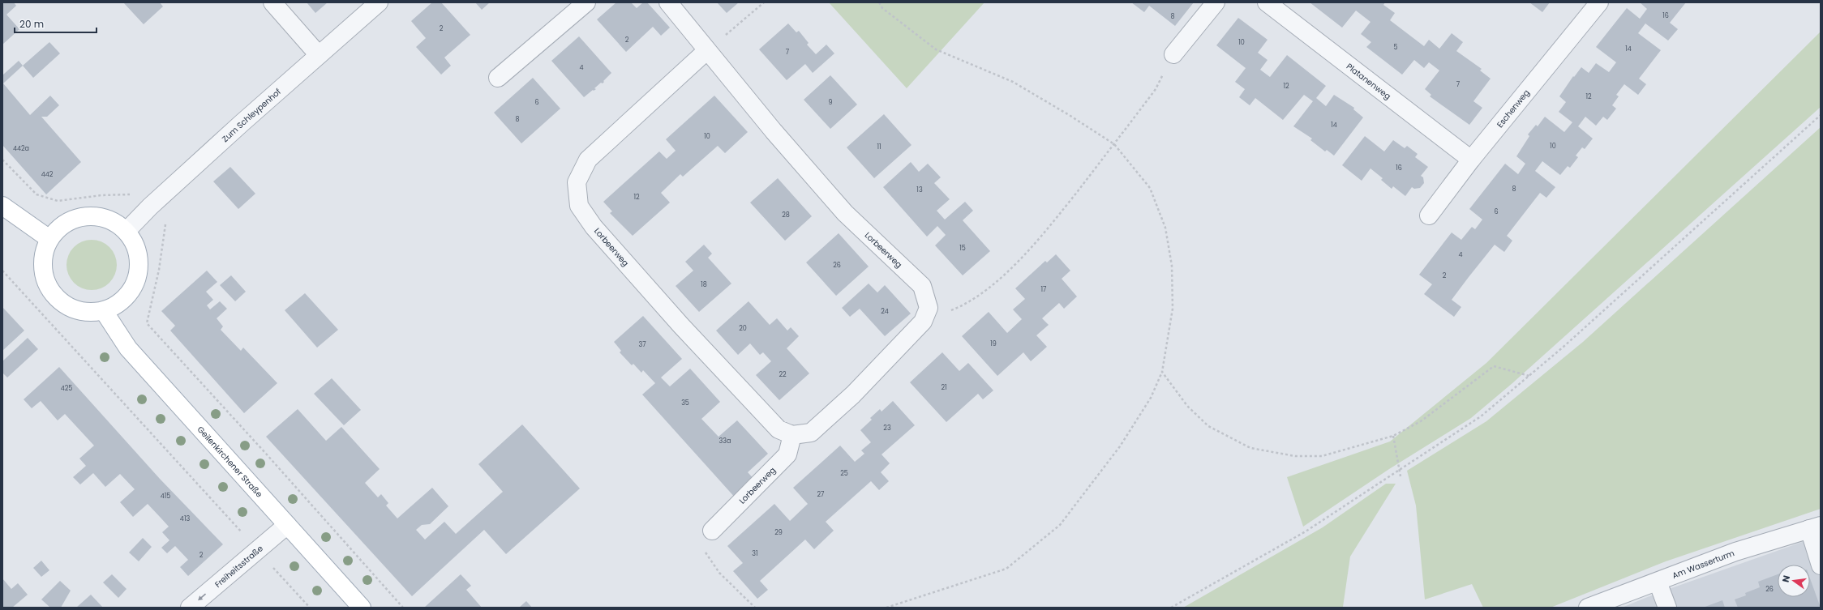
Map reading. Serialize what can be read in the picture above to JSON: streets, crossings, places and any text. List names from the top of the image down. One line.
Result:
{"streets":{"main road":["Geilenkirchener Straße"],"street":["Platanenweg","Eschenweg","Zum Schleypenhof","Lorbeerweg","Am Wasserturm","Freiheitsstraße"]},"crossings":[["Platanenweg","Eschenweg"],["Zum Schleypenhof","Geilenkirchener Straße"],["Geilenkirchener Straße","Freiheitsstraße"]],"one_way":["Freiheitsstraße"],"house_numbers":["16","8","2","2","10","5","14","7","4","7","12","12","6","9","8","14","10","10","11","442a","16","442","8","13","12","6","28","15","4","26","2","18","17","24","20","19","37","22","21","425","35","23","33a","25","27","415","413","29","31","2","26"],"scale_bar":"20 m","north":"left"}
